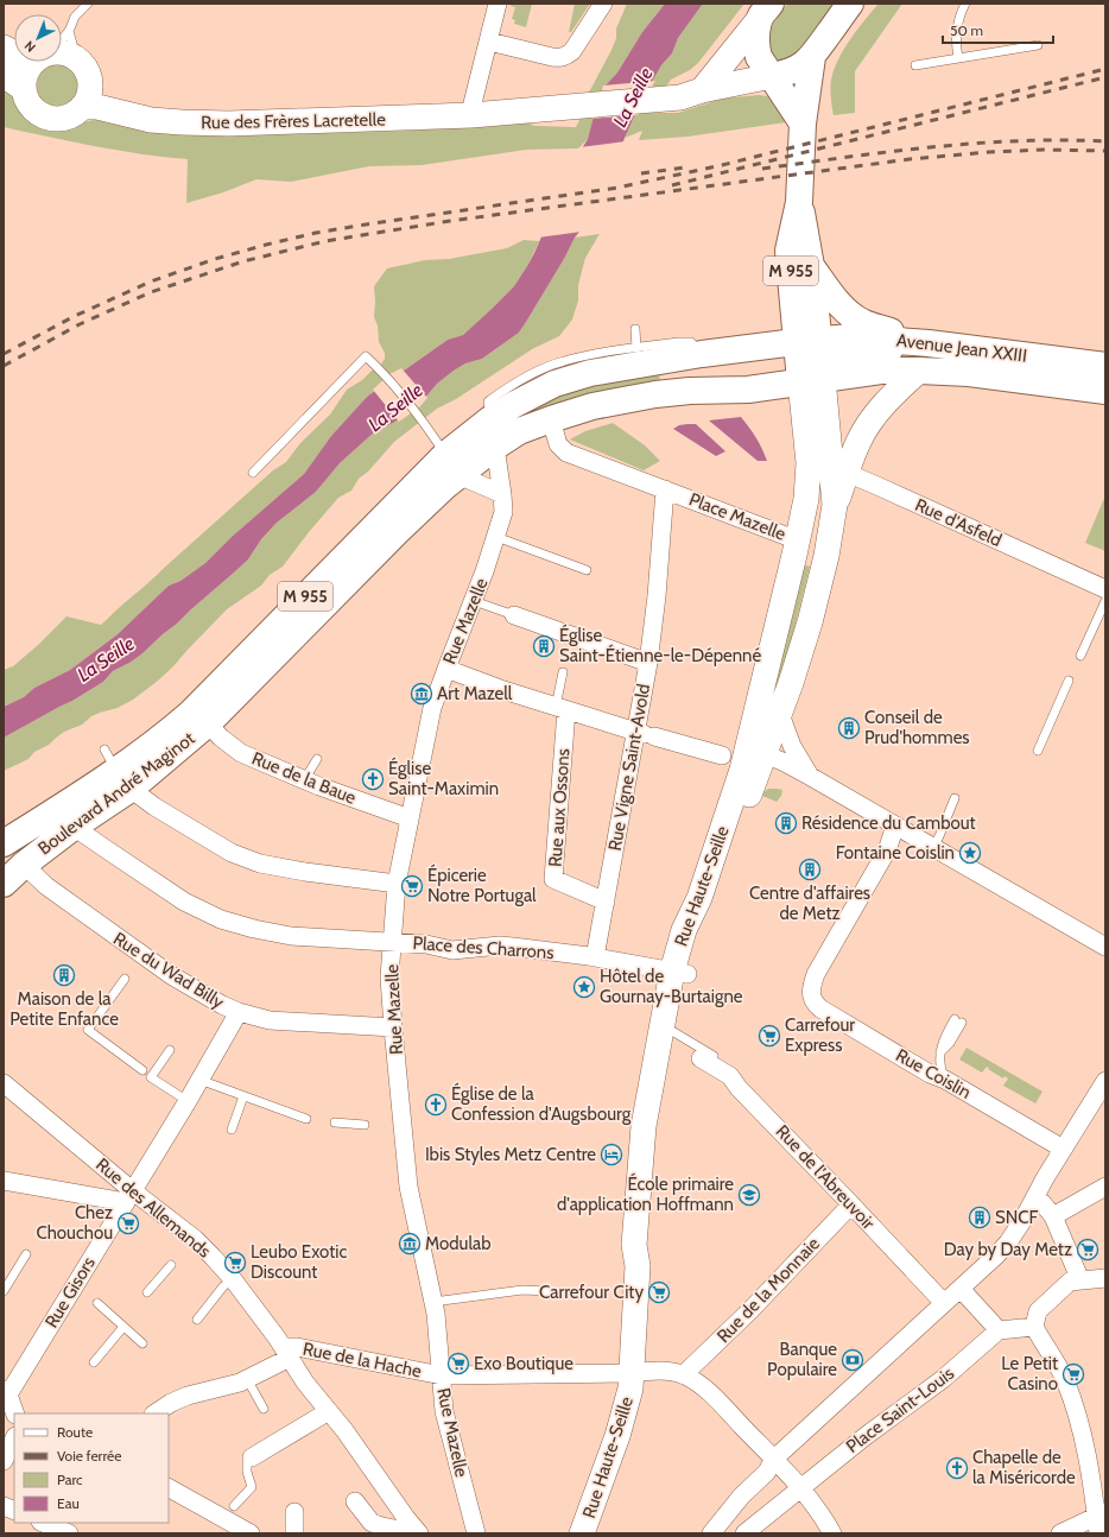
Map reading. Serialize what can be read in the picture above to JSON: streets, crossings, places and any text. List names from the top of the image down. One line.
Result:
{"streets":{"main road":["M 955","Avenue Jean XXIII","Boulevard André Maginot"],"street":["Rue des Frères Lacretelle","Place Mazelle","Rue d'Asfeld","Rue Mazelle","Rue Vigne Saint-Avold","Rue de la Baue","Rue aux Ossons","Rue Haute-Seille","Place des Charrons","Rue du Wad Billy","Rue Coislin","Rue de l'Abreuvoir","Rue des Allemands","Rue de la Monnaie","Rue Gisors","Rue de la Hache","Place Saint-Louis"]},"crossings":[["M 955","Avenue Jean XXIII"],["M 955","Place Mazelle"],["M 955","Rue Mazelle"],["M 955","Boulevard André Maginot"],["Avenue Jean XXIII","Place Mazelle"],["Place Mazelle","Rue d'Asfeld"],["Place Mazelle","Rue Vigne Saint-Avold"],["Place Mazelle","Rue Haute-Seille"],["Rue Mazelle","Rue de la Baue"],["Rue Mazelle","Boulevard André Maginot"],["Rue Mazelle","Place des Charrons"],["Rue Mazelle","Rue du Wad Billy"],["Rue Mazelle","Rue de la Hache"],["Rue Vigne Saint-Avold","Rue aux Ossons"],["Rue Vigne Saint-Avold","Place des Charrons"],["Rue de la Baue","Boulevard André Maginot"],["Boulevard André Maginot","Place des Charrons"],["Boulevard André Maginot","Rue du Wad Billy"],["Rue Haute-Seille","Place des Charrons"],["Rue Haute-Seille","Rue de la Hache"],["Rue du Wad Billy","Rue Gisors"],["Rue de l'Abreuvoir","Rue de la Monnaie"],["Rue des Allemands","Rue Gisors"],["Rue des Allemands","Rue de la Hache"],["Rue de la Monnaie","Rue de la Hache"]],"water":["La Seille"],"places":{"building":["Église Saint-Étienne-le-Dépenné","Conseil de Prud'hommes","Résidence du Cambout","Centre d'affaires de Metz","Maison de la Petite Enfance","SNCF"],"museum":["Art Mazell","Modulab"],"church":["Église Saint-Maximin","Église de la Confession d'Augsbourg","Chapelle de la Miséricorde"],"place":["Fontaine Coislin","Hôtel de Gournay-Burtaigne"],"supermarket":["Épicerie Notre Portugal","Carrefour Express","Chez Chouchou","Day by Day Metz","Leubo Exotic Discount","Carrefour City","Exo Boutique","Le Petit Casino"],"hotel":["Ibis Styles Metz Centre"],"school or university":["École primaire d'application Hoffmann"],"bank":["Banque Populaire"]},"legend":["Route","Voie ferrée","Parc","Eau"],"scale_bar":"50 m","north":"bottom left"}
